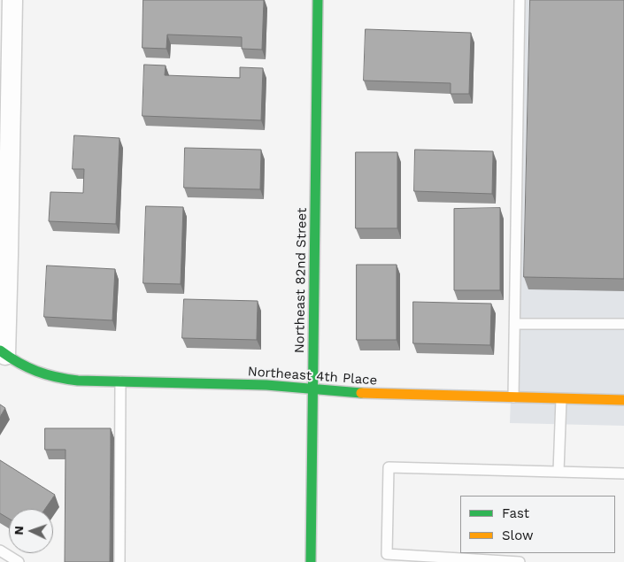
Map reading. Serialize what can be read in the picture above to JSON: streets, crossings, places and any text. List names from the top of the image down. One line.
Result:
{"streets":{"street":["Northeast 82nd Street","Northeast 4th Place"]},"crossings":[["Northeast 82nd Street","Northeast 4th Place"]],"legend":["Fast","Slow"],"north":"left"}
